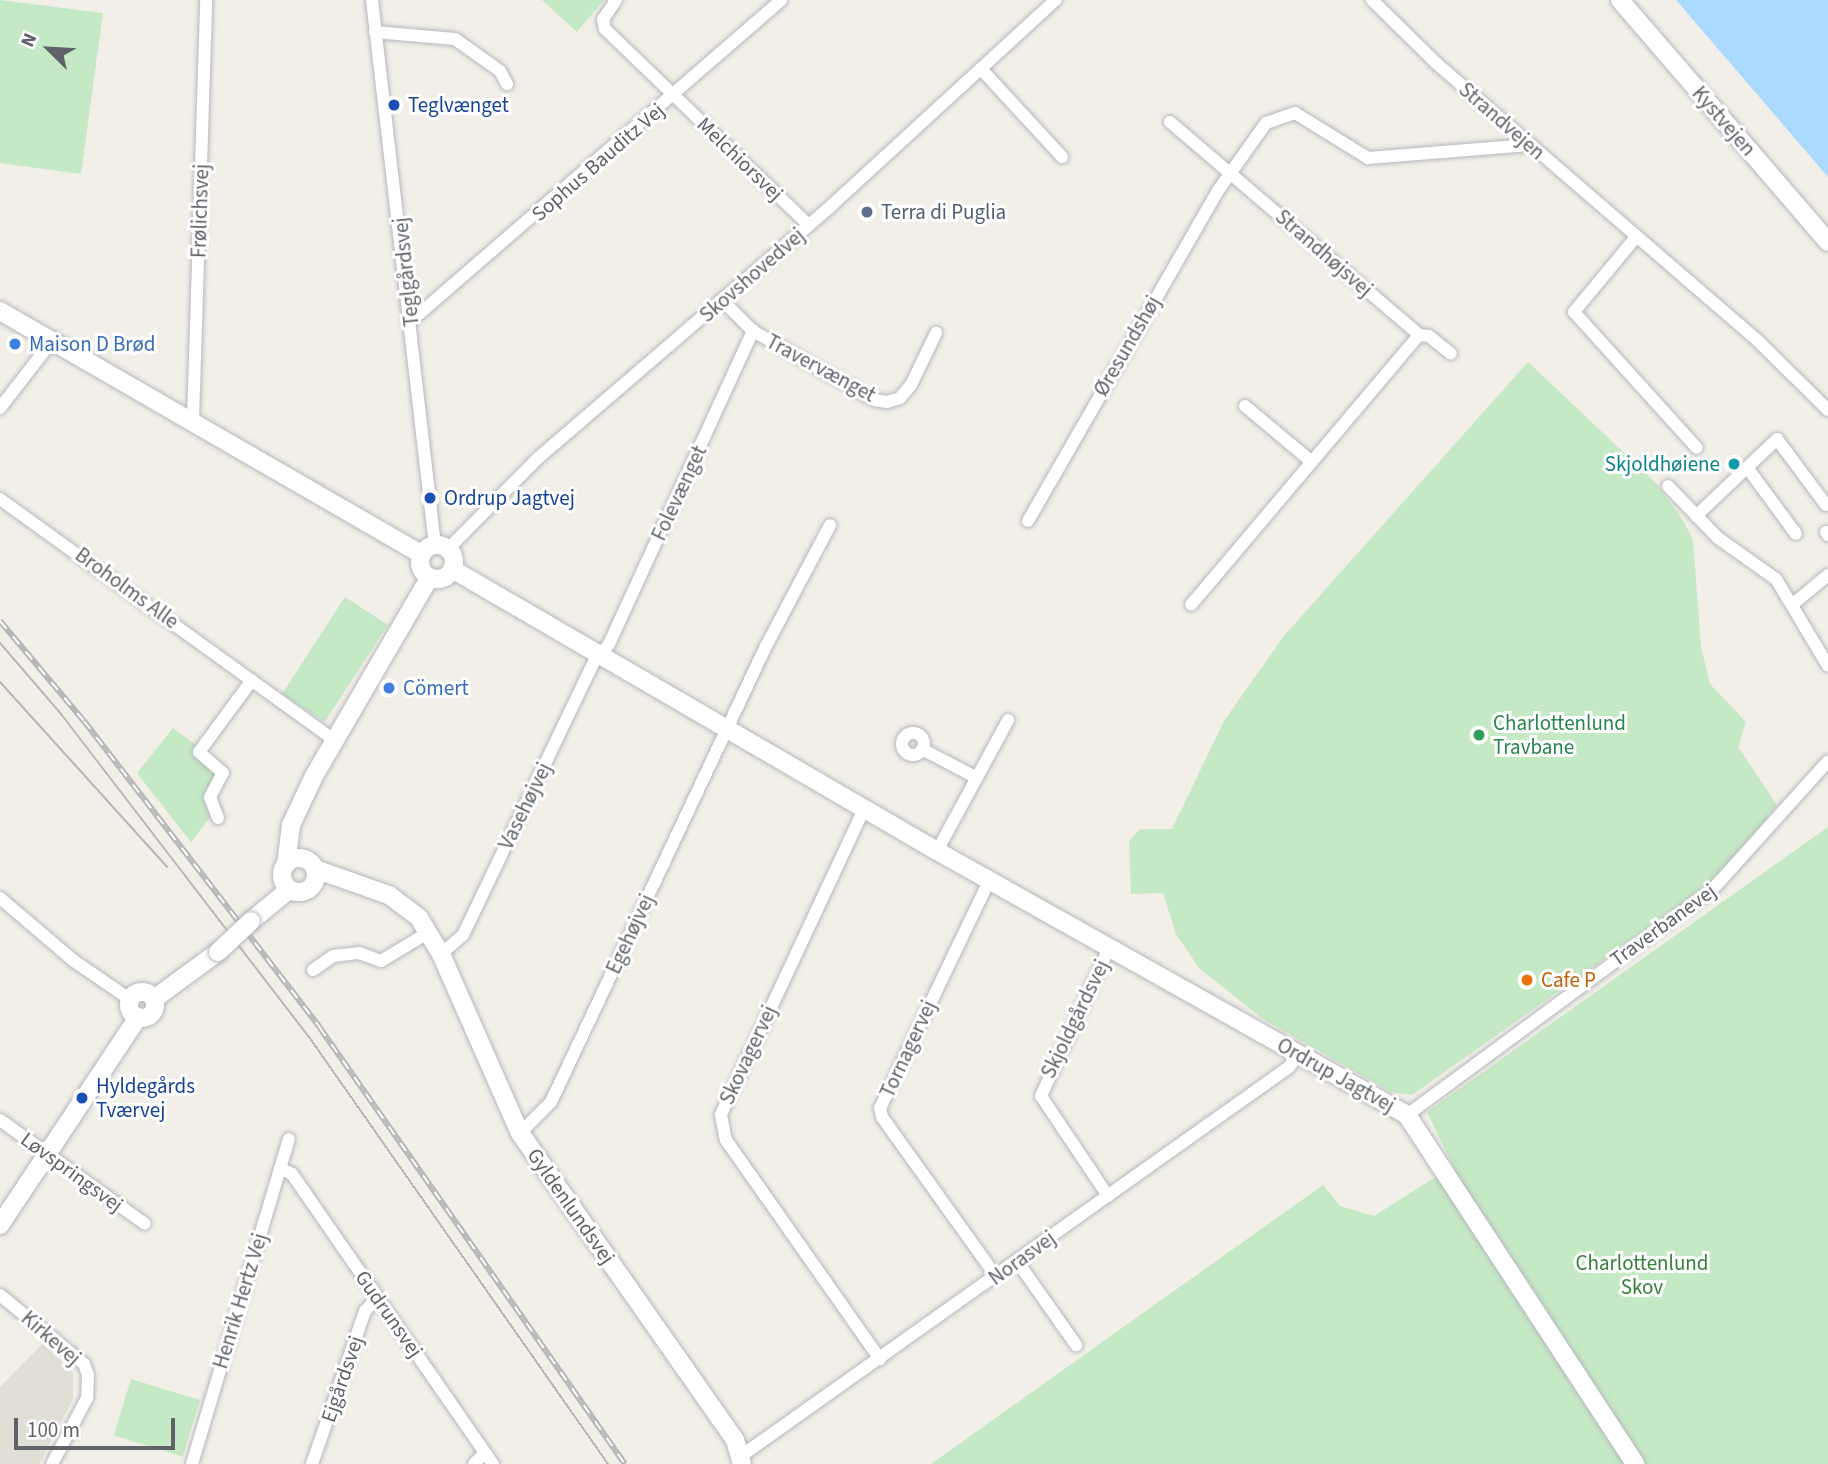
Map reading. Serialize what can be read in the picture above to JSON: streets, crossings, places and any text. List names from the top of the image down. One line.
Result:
{"streets":{"street":["Strandvejen","Kystvejen","Melchiorsvej","Sophus Bauditz Vej","Frølichsvej","Strandhøjsvej","Teglgårdsvej","Skovshovedvej","Øresundshøj","Travervænget","Folevænget","Broholms Alle","Vasehøjvej","Traverbanevej","Egehøjvej","Skjoldgårdsvej","Tornagervej","Skovagervej","Ordrup Jagtvej","Løvspringsvej","Gyldenlundsvej","Norasvej","Henrik Hertz Vej","Gudrunsvej","Kirkevej","Ejgårdsvej"]},"crossings":[["Strandvejen","Øresundshøj"],["Melchiorsvej","Sophus Bauditz Vej"],["Melchiorsvej","Skovshovedvej"],["Sophus Bauditz Vej","Teglgårdsvej"],["Strandhøjsvej","Øresundshøj"],["Teglgårdsvej","Skovshovedvej"],["Skovshovedvej","Travervænget"],["Travervænget","Folevænget"],["Folevænget","Vasehøjvej"],["Folevænget","Ordrup Jagtvej"],["Vasehøjvej","Ordrup Jagtvej"],["Vasehøjvej","Gyldenlundsvej"],["Traverbanevej","Ordrup Jagtvej"],["Egehøjvej","Ordrup Jagtvej"],["Egehøjvej","Gyldenlundsvej"],["Skjoldgårdsvej","Ordrup Jagtvej"],["Skjoldgårdsvej","Norasvej"],["Tornagervej","Ordrup Jagtvej"],["Tornagervej","Norasvej"],["Skovagervej","Ordrup Jagtvej"],["Skovagervej","Norasvej"],["Ordrup Jagtvej","Norasvej"],["Gyldenlundsvej","Norasvej"],["Henrik Hertz Vej","Gudrunsvej"],["Gudrunsvej","Ejgårdsvej"]],"parks":["Charlottenlund Skov"],"places":["Teglvænget","Terra di Puglia","Maison D Brød","Skjoldhøiene","Ordrup Jagtvej","Cömert","Charlottenlund Travbane","Cafe P","Hyldegårds Tværvej"],"scale_bar":"100 m","north":"top left"}
